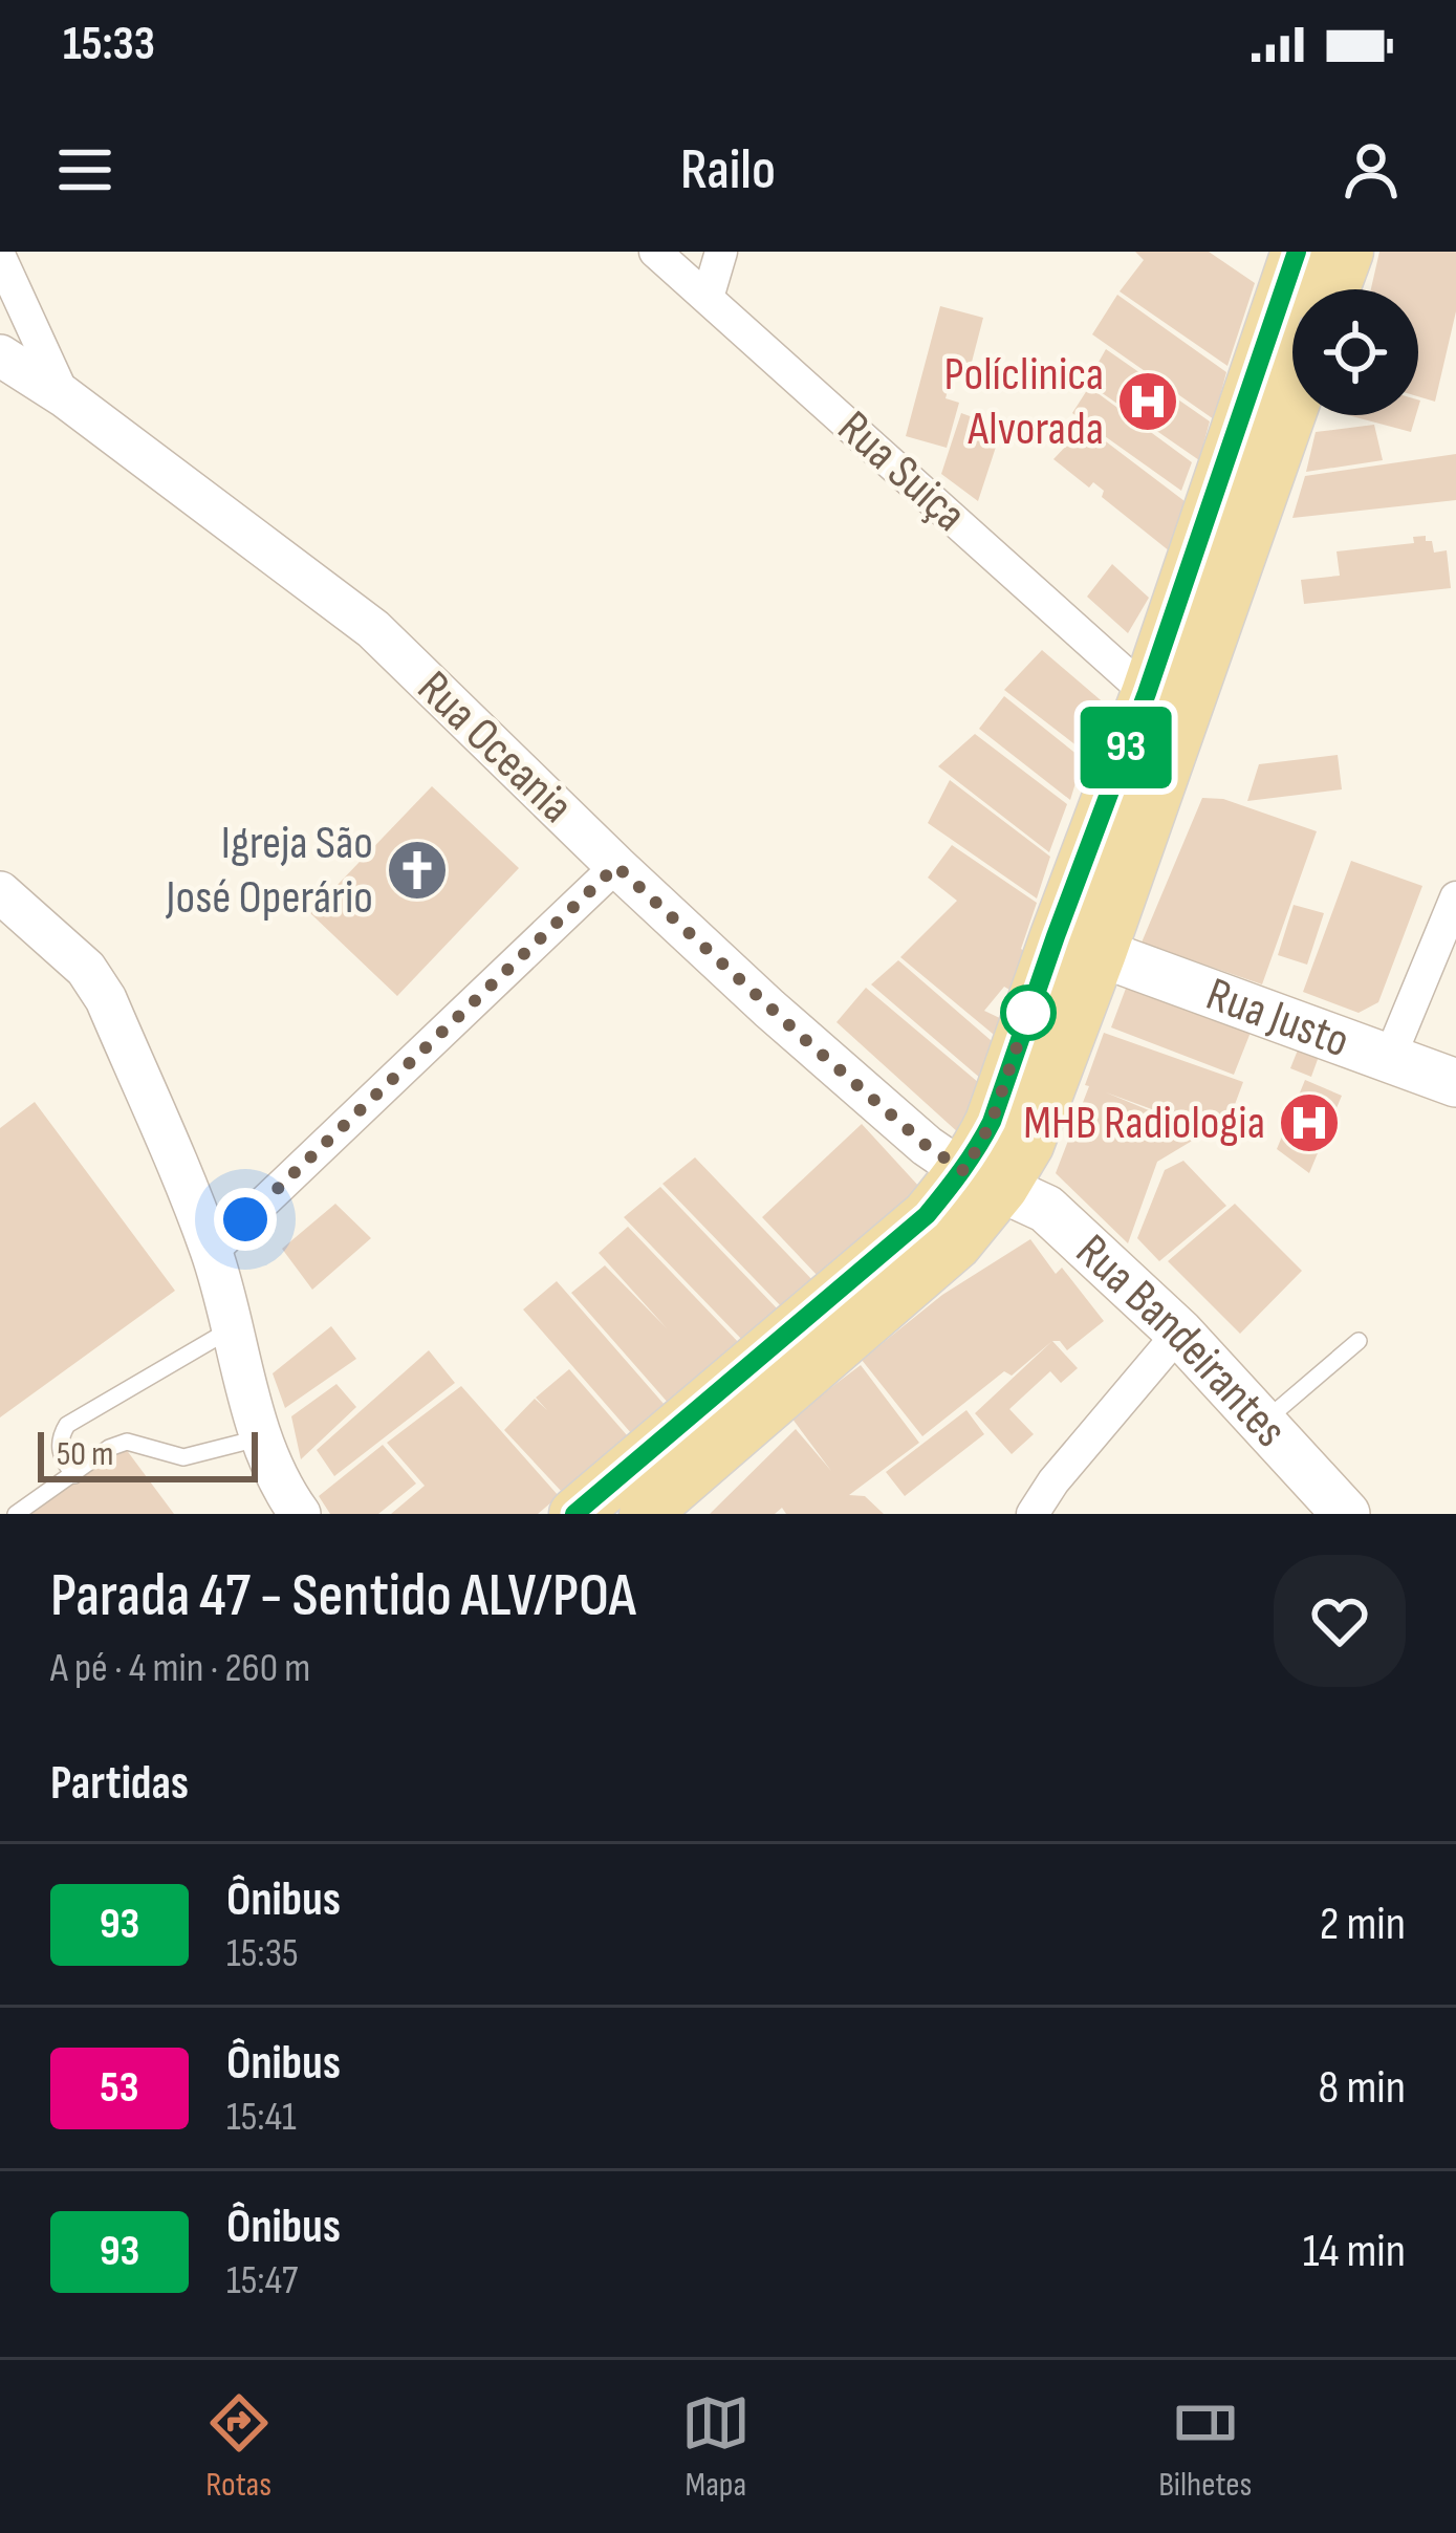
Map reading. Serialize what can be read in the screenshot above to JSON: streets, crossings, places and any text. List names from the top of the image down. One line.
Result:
{"streets":{"main road":["Rua Justo","Rua Bandeirantes"],"street":["Rua Suiça","Rua Oceania"]},"crossings":[["Rua Oceania","Rua Bandeirantes"]],"places":{"hospital":["Políclinica Alvorada","MHB Radiologia"],"church":["Igreja São José Operário"]},"lines":["bus line 93"],"scale_bar":"50 m","page":{"status":"15:33","header":"Railo","on_map":"93","scale":"50 m","heading":[["Parada 47 - Sentido ALV/POA","A pé · 4 min · 260 m"],"Partidas"],"list":[{"mark":"93","name":"Ônibus","note":"15:35","value":"2 min"},{"mark":"53","name":"Ônibus","note":"15:41","value":"8 min"},{"mark":"93","name":"Ônibus","note":"15:47","value":"14 min"}],"tabs":["Rotas","Mapa","Bilhetes"]}}
